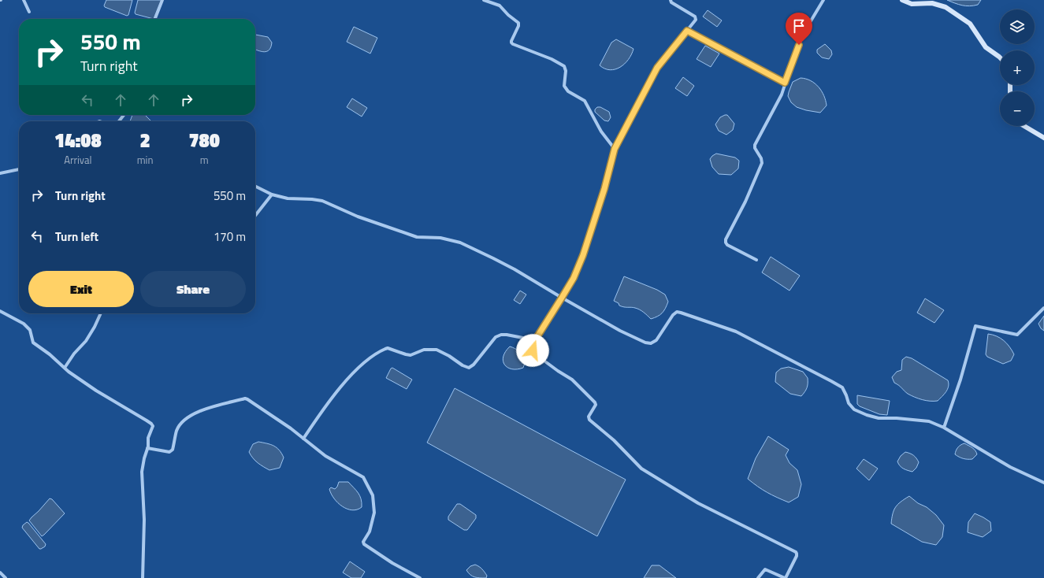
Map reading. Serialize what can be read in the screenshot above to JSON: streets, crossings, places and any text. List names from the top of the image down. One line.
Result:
{"page":{"map_buttons":["+","−"],"turn":["550 m","Turn right"],"eta":["14:08","Arrival","2","min","780","m"],"list":[{"name":"Turn right","value":"550 m"},{"name":"Turn left","value":"170 m"}],"buttons":["Exit","Share"]}}
